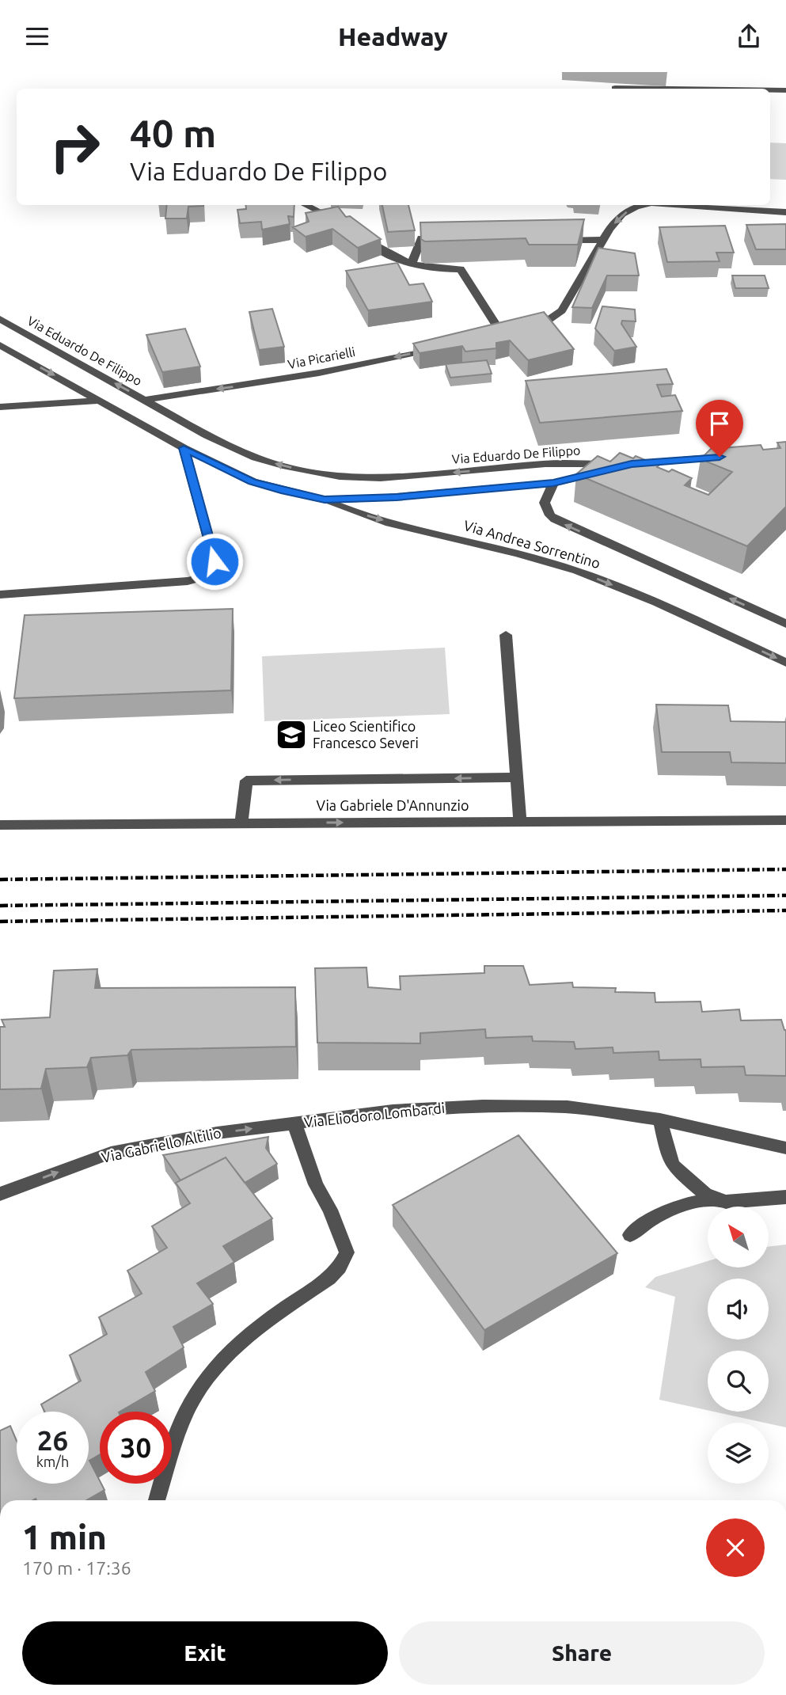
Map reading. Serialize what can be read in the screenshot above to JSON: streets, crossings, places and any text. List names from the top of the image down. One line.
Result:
{"streets":{"street":["Via Eduardo De Filippo","Via Picarielli","Via Andrea Sorrentino","Via Gabriele D'Annunzio","Via Eliodoro Lombardi","Via Gabriello Altilio"]},"crossings":[["Via Eduardo De Filippo","Via Picarielli"],["Via Eduardo De Filippo","Via Andrea Sorrentino"],["Via Eliodoro Lombardi","Via Gabriello Altilio"]],"one_way":["Via Picarielli","Via Gabriele D'Annunzio","Via Gabriello Altilio"],"places":{"school or university":["Liceo Scientifico Francesco Severi"]},"north":"top left","page":{"header":"Headway","turn":["40 m","Via Eduardo De Filippo"],"speed":"26 km/h","limit":"30","heading":["1 min","170 m · 17:36"],"buttons":["Exit","Share"]}}
